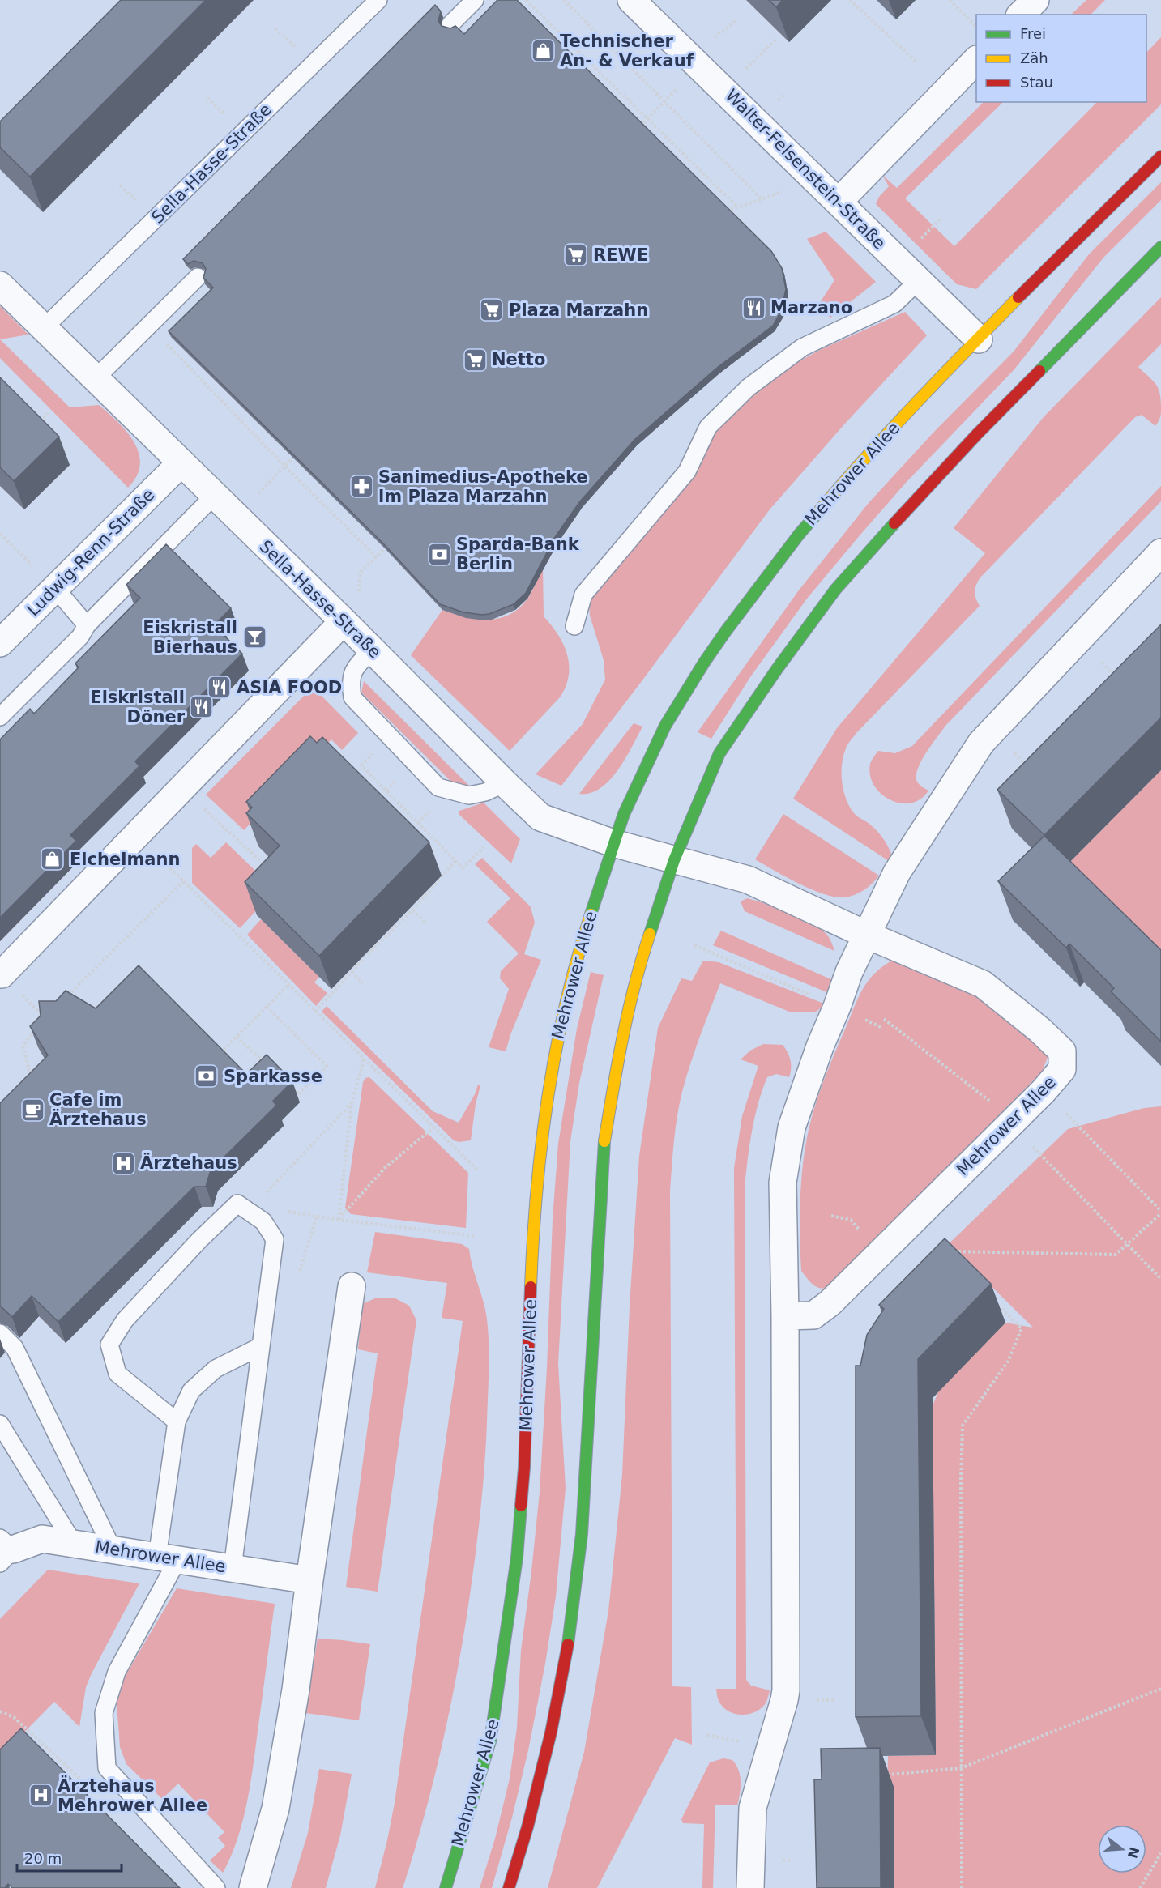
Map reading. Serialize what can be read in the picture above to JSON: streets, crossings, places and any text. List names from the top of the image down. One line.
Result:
{"streets":{"main road":["Mehrower Allee"],"street":["Sella-Hasse-Straße","Walter-Felsenstein-Straße","Ludwig-Renn-Straße"]},"crossings":[["Sella-Hasse-Straße","Mehrower Allee"],["Sella-Hasse-Straße","Ludwig-Renn-Straße"],["Walter-Felsenstein-Straße","Mehrower Allee"]],"places":{"shop":["Technischer An- & Verkauf","Eichelmann"],"supermarket":["REWE","Plaza Marzahn","Netto"],"restaurant":["Marzano","ASIA FOOD","Eiskristall Döner"],"pharmacy":["Sanimedius-Apotheke im Plaza Marzahn"],"bank":["Sparda-Bank Berlin","Sparkasse"],"bar":["Eiskristall Bierhaus"],"cafe":["Cafe im Ärztehaus"],"hospital":["Ärztehaus","Ärztehaus Mehrower Allee"]},"legend":["Frei","Zäh","Stau"],"scale_bar":"20 m","north":"right"}
